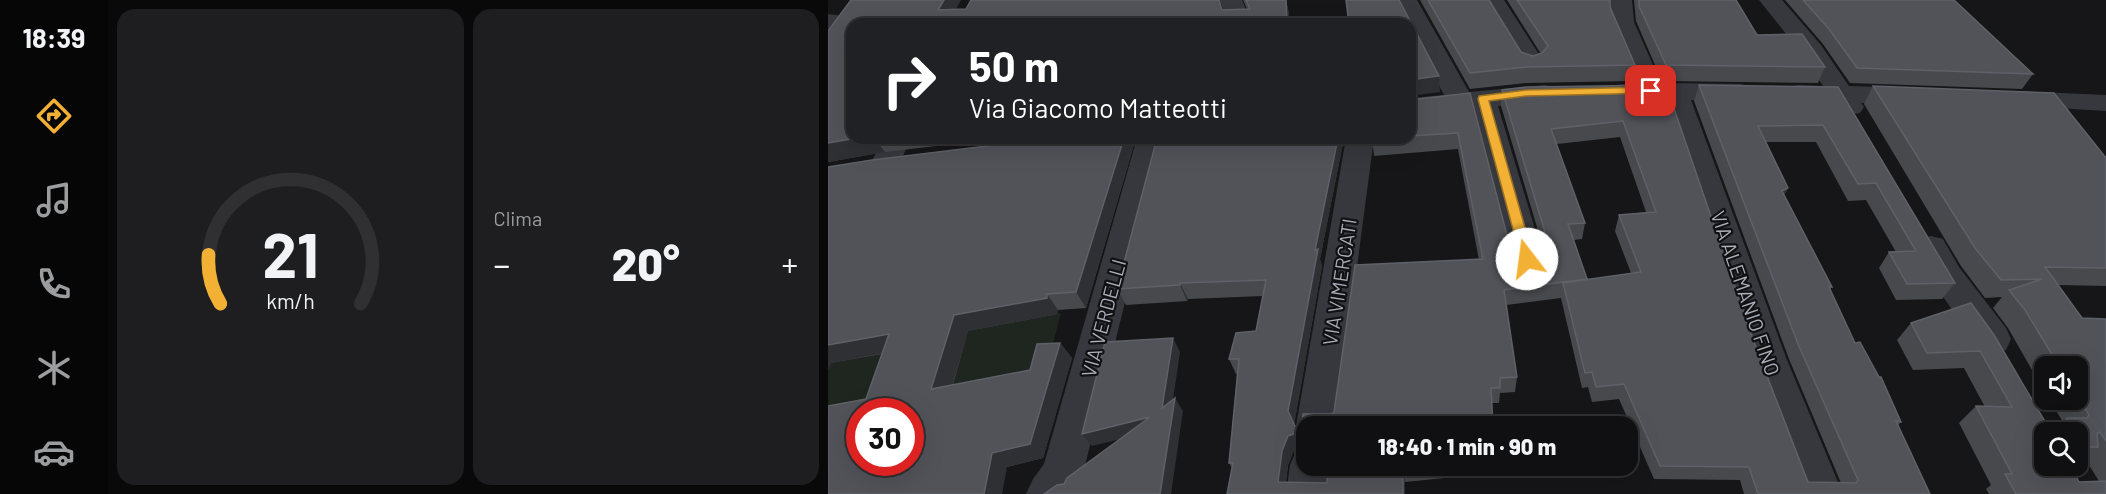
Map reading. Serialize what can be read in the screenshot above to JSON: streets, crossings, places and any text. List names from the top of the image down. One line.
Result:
{"streets":{"street":["VIA VIMERCATI","VIA ALEMANIO FINO","VIA VERDELLI"]},"page":{"tabs":"18:39","tile":"Clima","turn":["50 m","Via Giacomo Matteotti"],"heat":["−","20°","+"],"limit":"30","trip":"18:40 · 1 min · 90 m","gauge":["21","km/h"]}}
